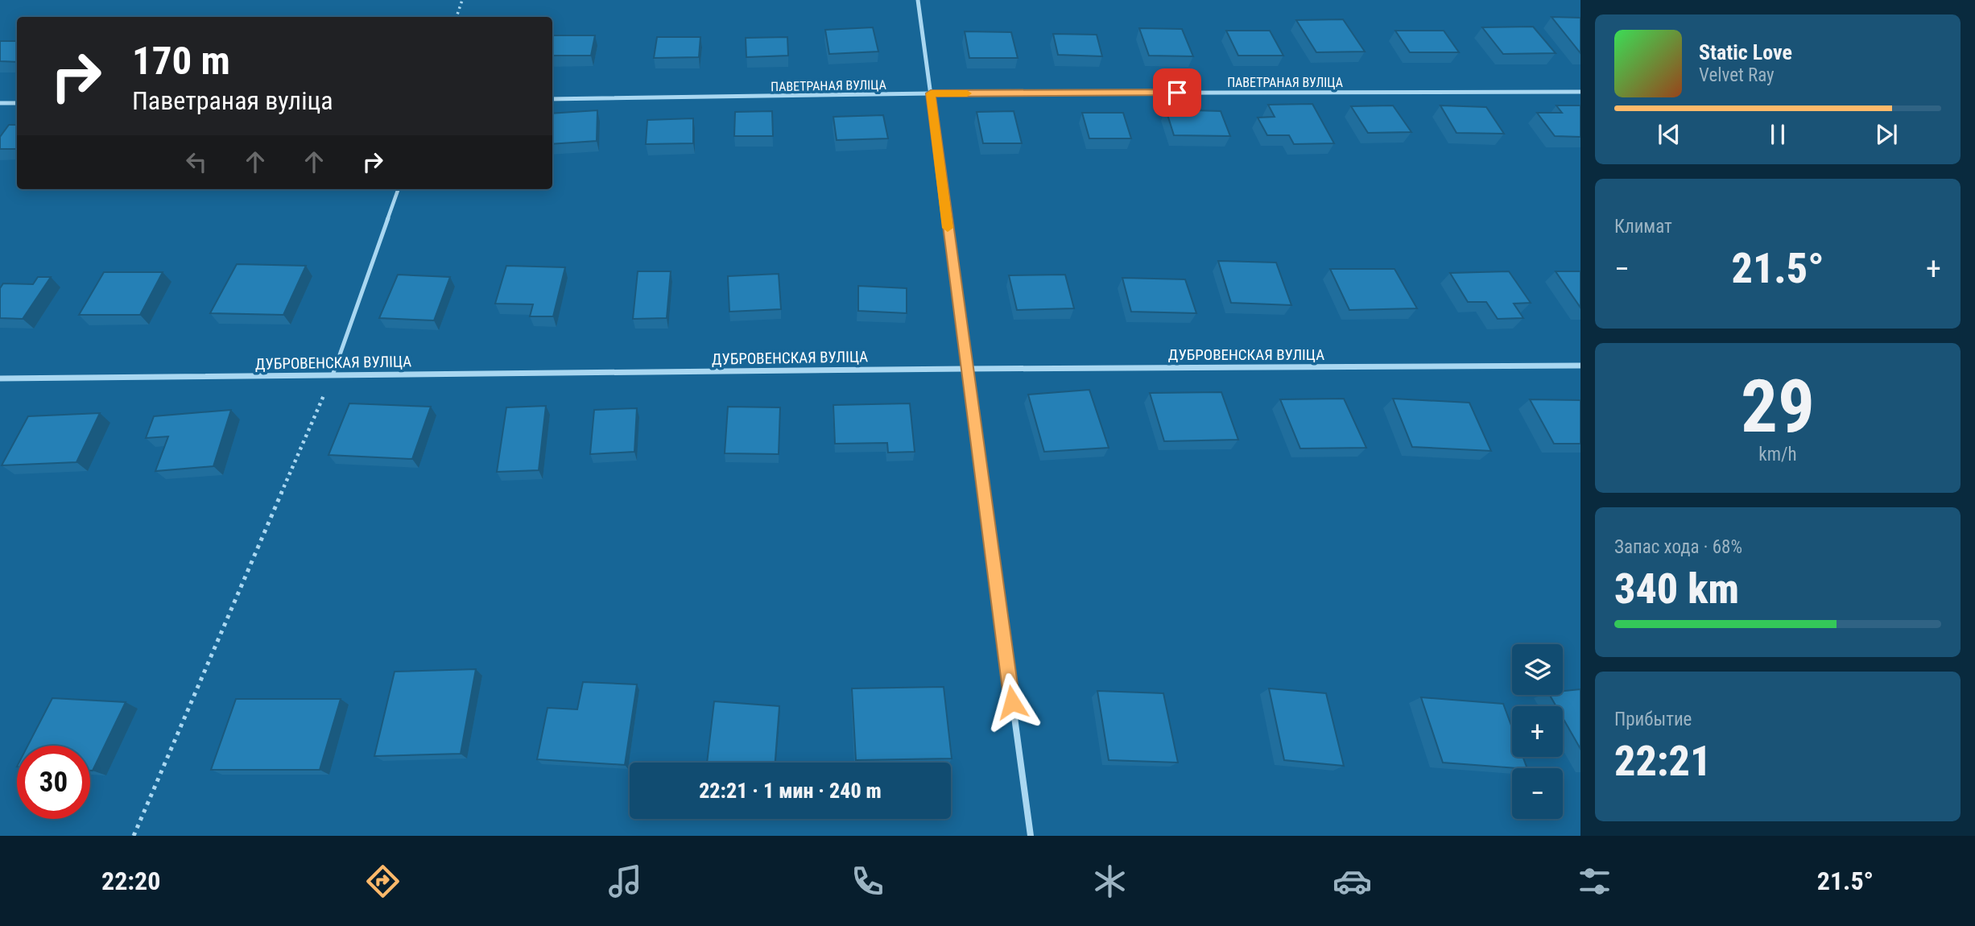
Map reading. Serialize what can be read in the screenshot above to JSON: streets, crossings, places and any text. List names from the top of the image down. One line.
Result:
{"streets":{"street":["ПАВЕТРАНАЯ ВУЛІЦА","ДУБРОВЕНСКАЯ ВУЛІЦА"]},"page":{"turn":["170 m","Паветраная вуліца"],"song":["Static Love","Velvet Ray"],"tile":["Климат",["29","km/h"],["Запас хода · 68%","340 km"],["Прибытие","22:21"]],"heat":["−","21.5°","+"],"map_buttons":["+","−"],"limit":"30","trip":"22:21 · 1 мин · 240 m","tabs":["22:20","21.5°"]}}
